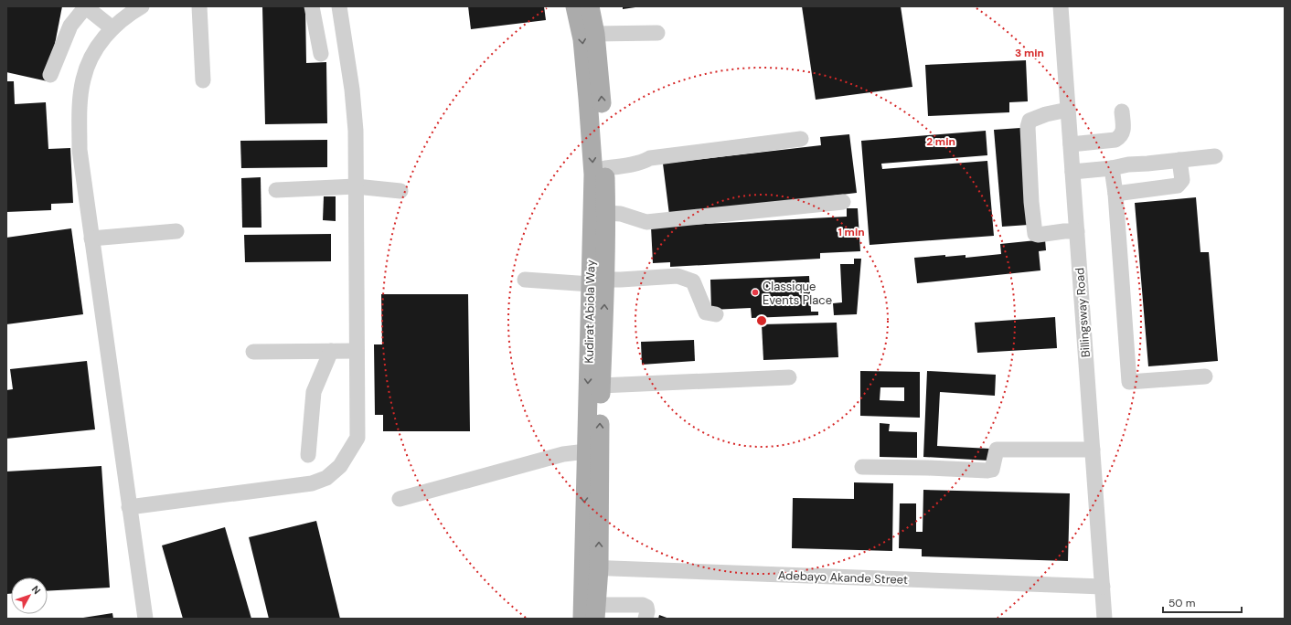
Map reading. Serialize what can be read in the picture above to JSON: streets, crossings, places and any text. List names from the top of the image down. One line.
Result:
{"streets":{"main road":["Kudirat Abiola Way"],"street":["Billingsway Road","Adebayo Akande Street"]},"crossings":[["Kudirat Abiola Way","Adebayo Akande Street"],["Billingsway Road","Adebayo Akande Street"]],"places":["Classique Events Place"],"scale_bar":"50 m","north":"top right","rings":["3 min","2 min","1 min"]}
